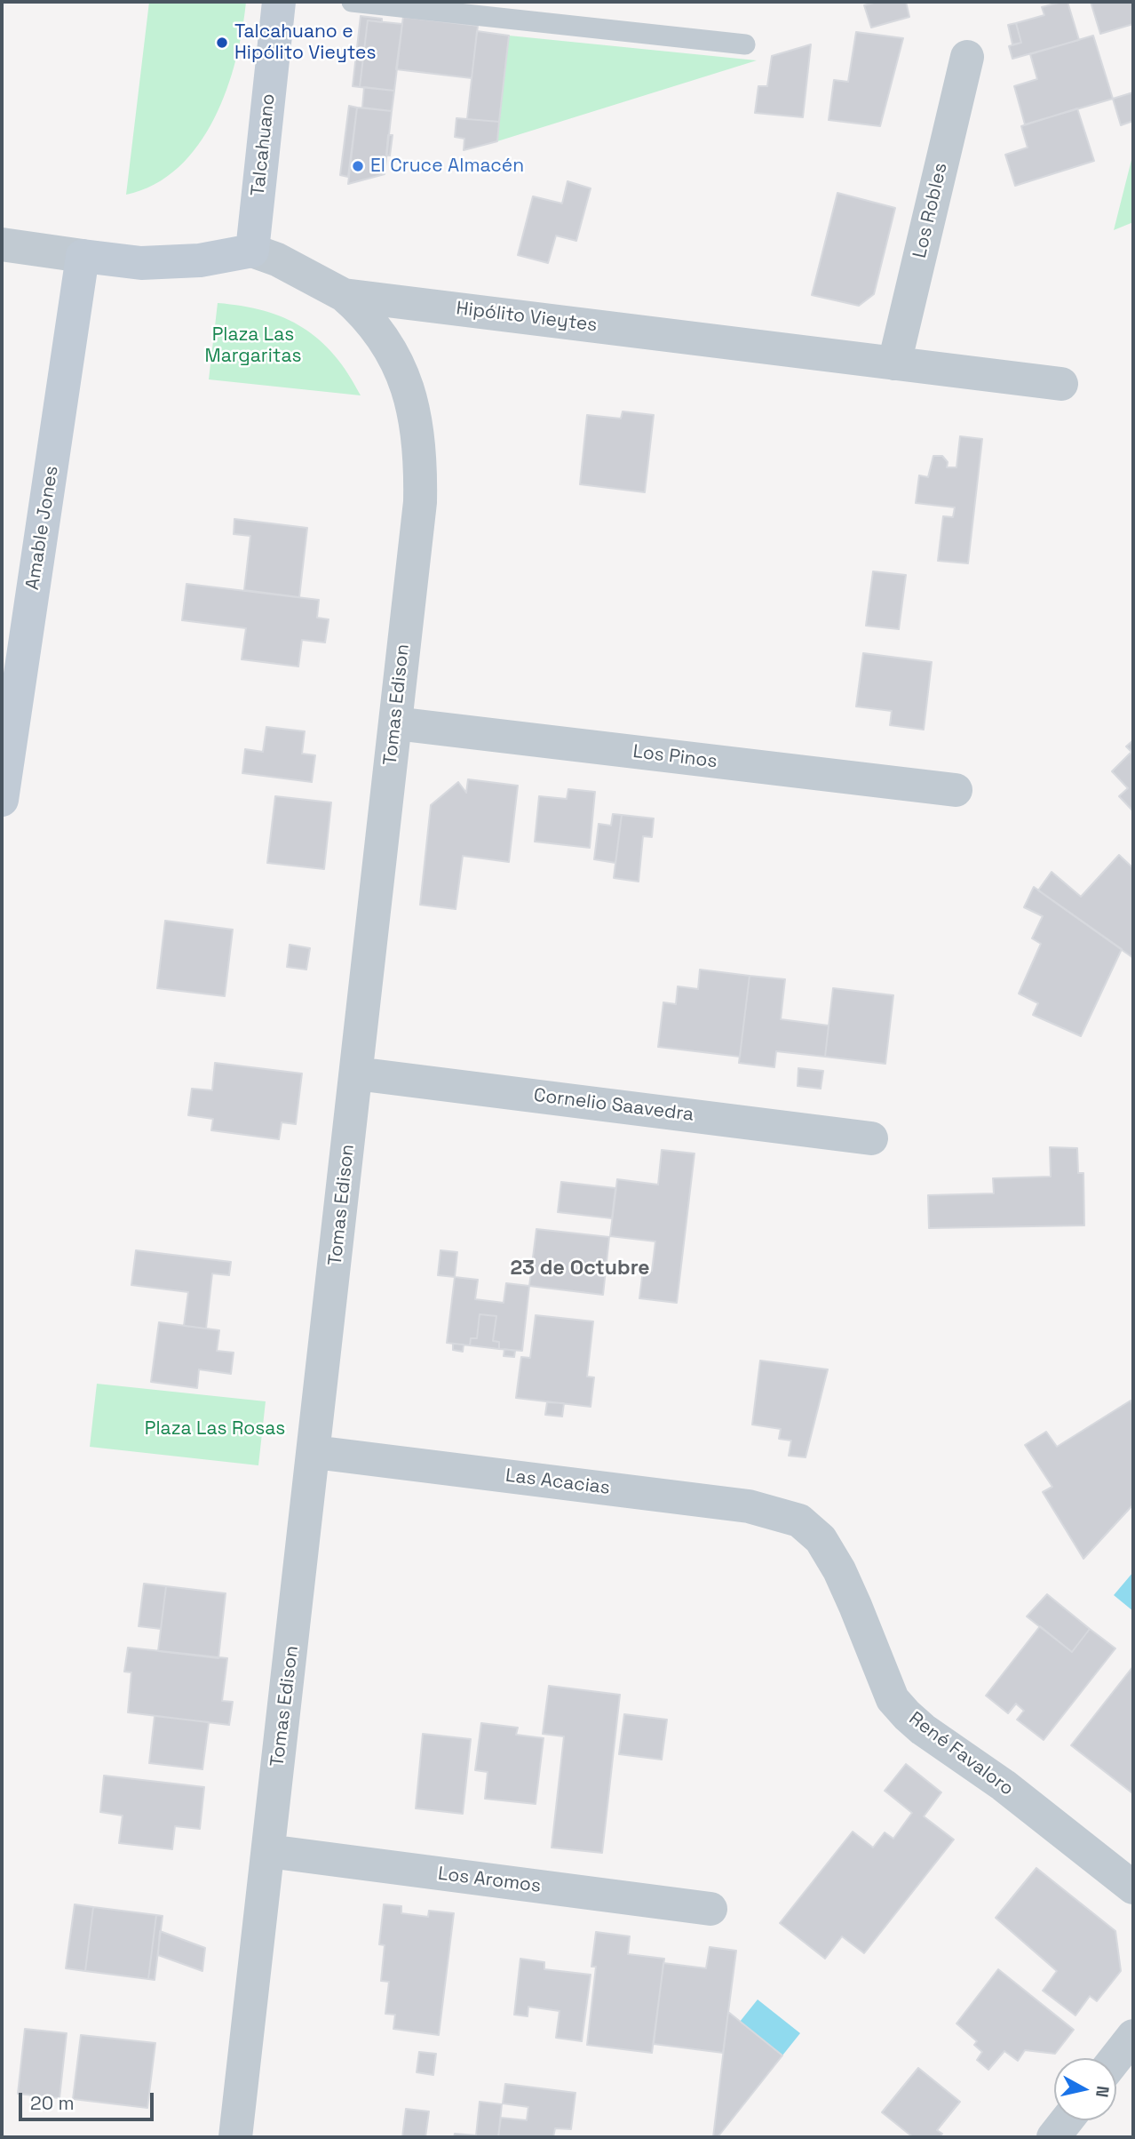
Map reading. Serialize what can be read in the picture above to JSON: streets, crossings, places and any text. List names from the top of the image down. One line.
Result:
{"streets":{"street":["Talcahuano","Los Robles","Hipólito Vieytes","Amable Jones","Tomas Edison","Los Pinos","Cornelio Saavedra","Las Acacias","René Favaloro","Los Aromos"]},"crossings":[["Talcahuano","Hipólito Vieytes"],["Los Robles","Hipólito Vieytes"],["Hipólito Vieytes","Tomas Edison"],["Tomas Edison","Los Pinos"],["Tomas Edison","Cornelio Saavedra"],["Tomas Edison","Las Acacias"],["Tomas Edison","Los Aromos"],["Las Acacias","René Favaloro"]],"districts":["23 de Octubre"],"parks":["Plaza Las Margaritas","Plaza Las Rosas"],"places":["Talcahuano e Hipólito Vieytes","El Cruce Almacén"],"scale_bar":"20 m","north":"right"}
